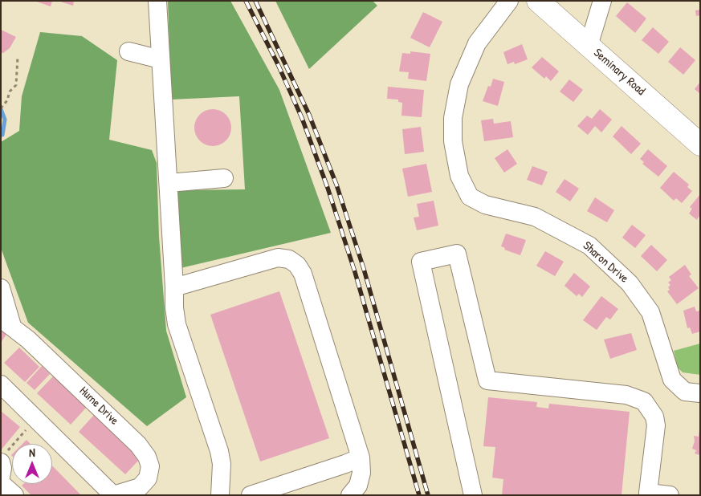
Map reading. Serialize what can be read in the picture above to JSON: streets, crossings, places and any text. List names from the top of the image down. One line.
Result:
{"streets":{"main road":["Seminary Road"],"street":["Sharon Drive","Hume Drive"]},"north":"top"}
